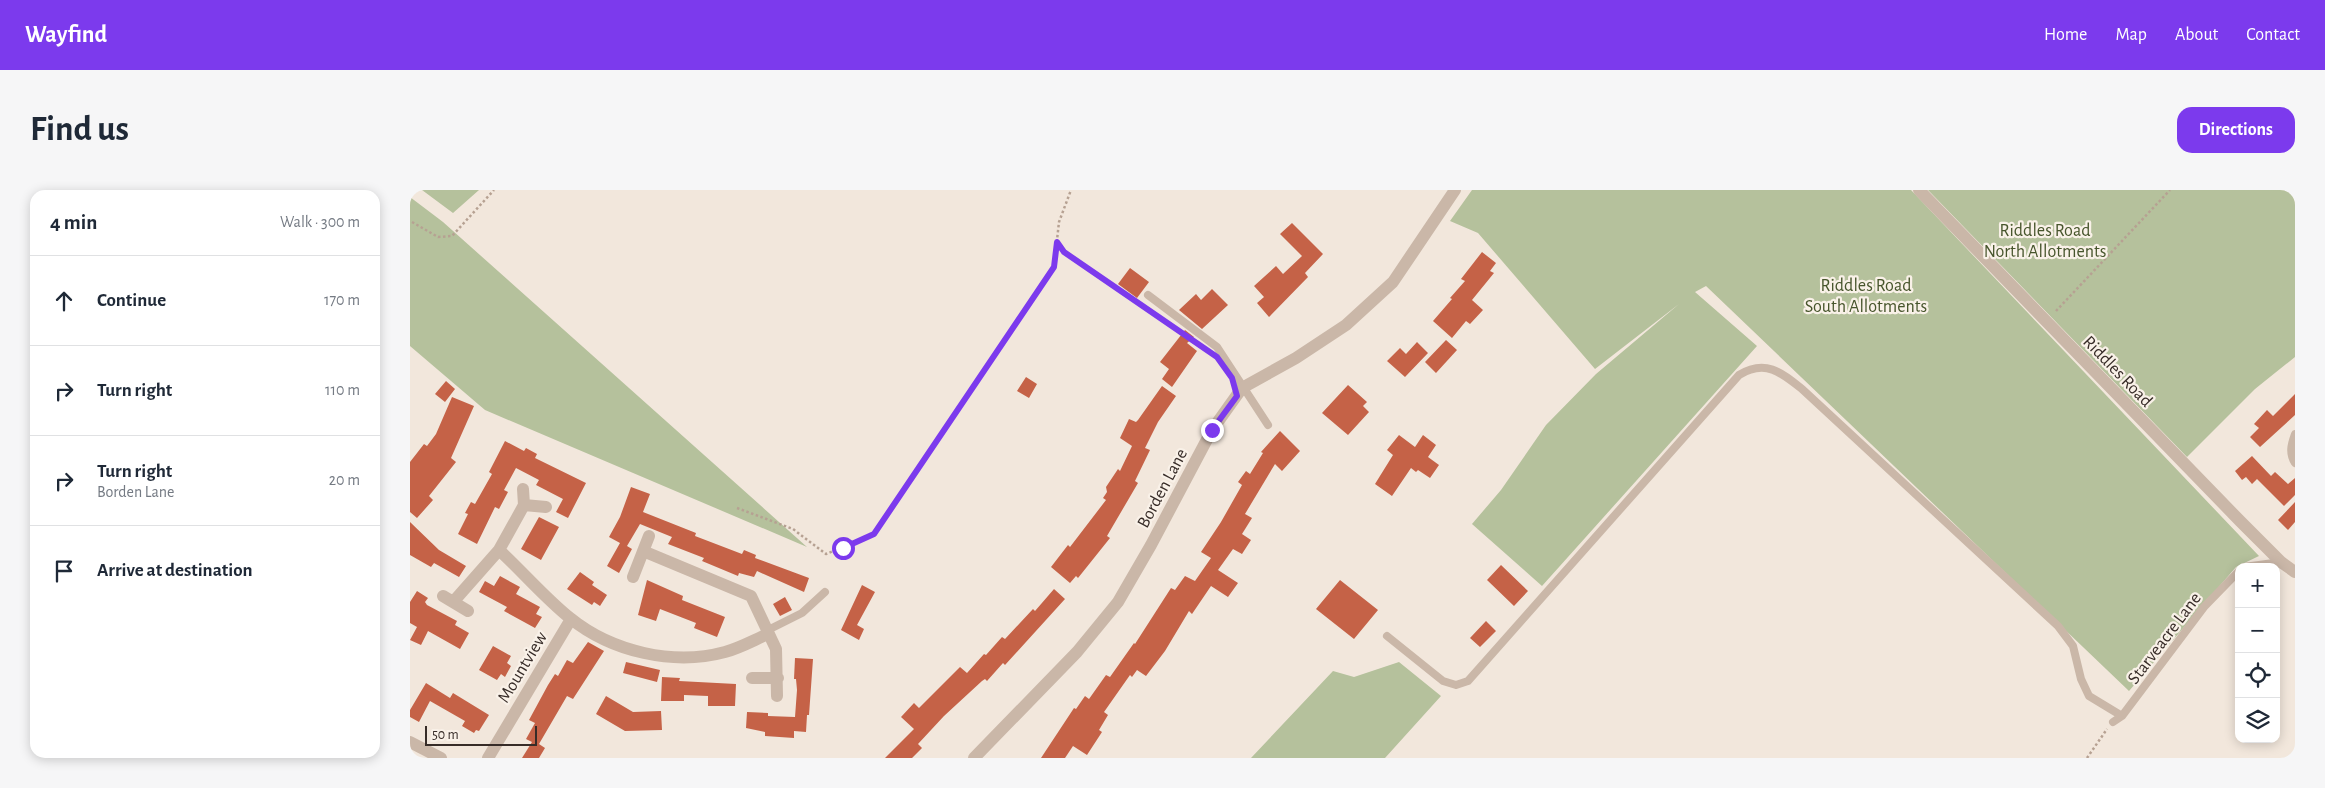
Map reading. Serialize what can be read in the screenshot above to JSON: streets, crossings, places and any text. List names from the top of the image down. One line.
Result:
{"streets":{"street":["Riddles Road","Borden Lane","Mountview"],"lane":["Starveacre Lane"]},"parks":["Riddles Road North Allotments","Riddles Road South Allotments"],"scale_bar":"50 m","page":{"header":"Wayfind","nav":["Home","Map","About","Contact"],"buttons":"Directions","title":"Find us","heading":["4 min","Walk · 300 m"],"list":[["Continue","170 m"],["Turn right","110 m"],["Turn right","Borden Lane","20 m"],"Arrive at destination"],"map_buttons":["+","−"],"scale":"50 m"}}
